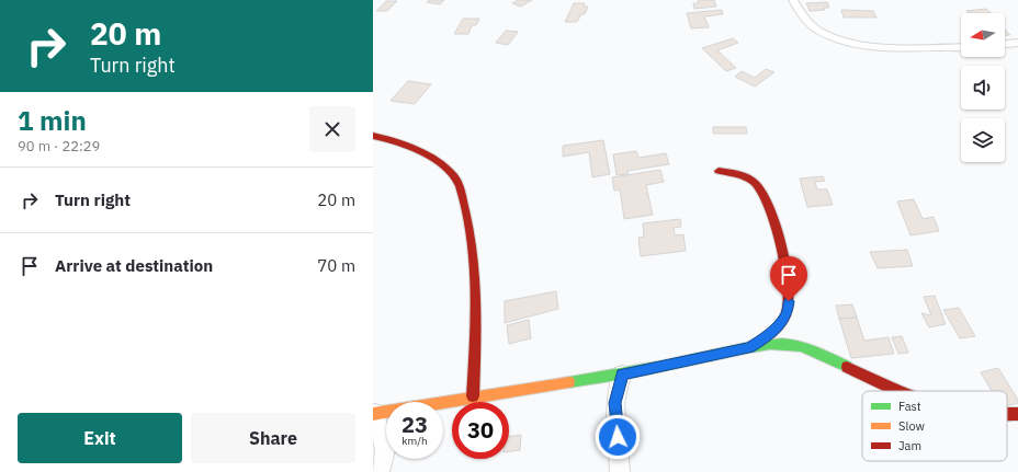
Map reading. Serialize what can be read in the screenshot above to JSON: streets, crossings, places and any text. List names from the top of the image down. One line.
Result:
{"legend":["Fast","Slow","Jam"],"north":"left","page":{"turn":["20 m","Turn right"],"heading":["1 min","90 m · 22:29"],"list":[{"name":"Turn right","value":"20 m"},{"name":"Arrive at destination","value":"70 m"}],"speed":"23 km/h","limit":"30","buttons":["Exit","Share"]}}
